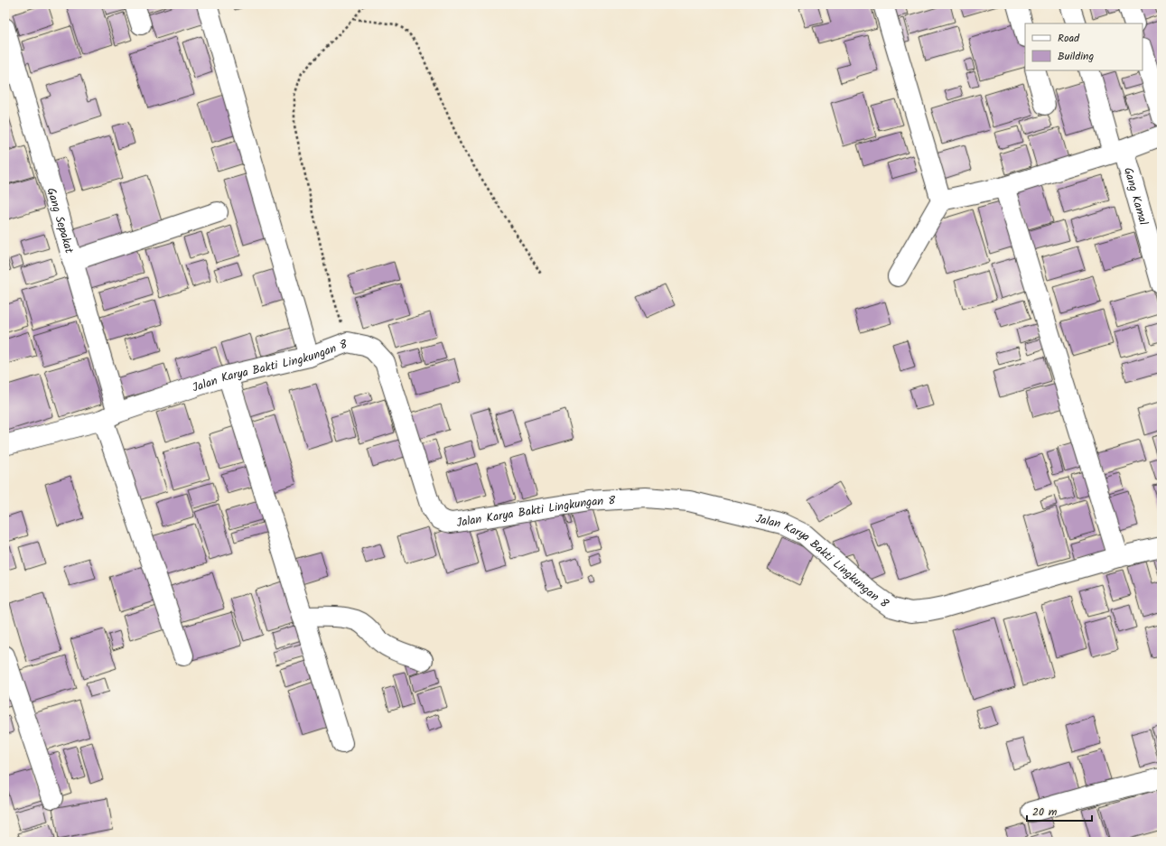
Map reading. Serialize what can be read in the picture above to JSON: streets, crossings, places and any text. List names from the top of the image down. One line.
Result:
{"streets":{"street":["Gang Kamal","Gang Sepakat","Jalan Karya Bakti Lingkungan 8"]},"crossings":[["Gang Sepakat","Jalan Karya Bakti Lingkungan 8"]],"legend":["Road","Building"],"scale_bar":"20 m"}
